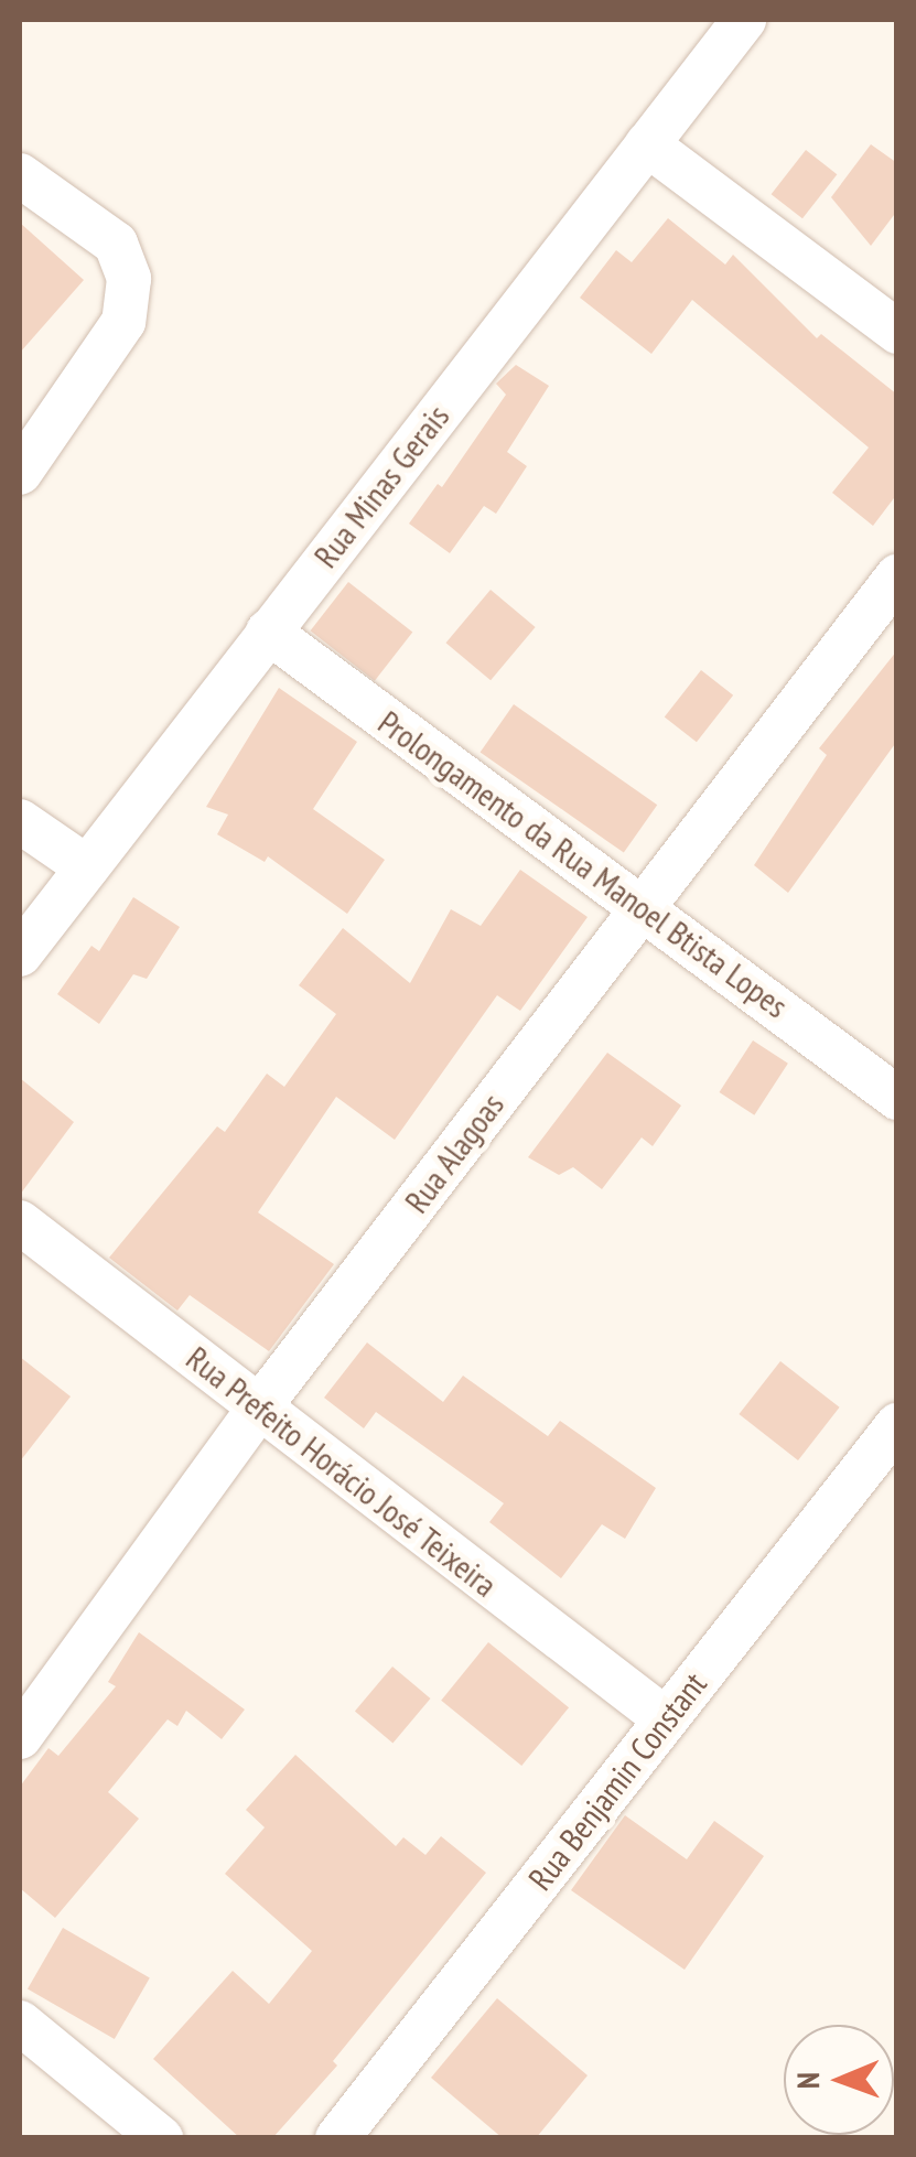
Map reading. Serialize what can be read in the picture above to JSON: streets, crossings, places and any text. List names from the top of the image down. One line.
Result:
{"streets":{"street":["Rua Minas Gerais","Prolongamento da Rua Manoel Btista Lopes","Rua Alagoas","Rua Prefeito Horácio José Teixeira","Rua Benjamin Constant"]},"crossings":[["Rua Minas Gerais","Prolongamento da Rua Manoel Btista Lopes"],["Prolongamento da Rua Manoel Btista Lopes","Rua Alagoas"],["Rua Alagoas","Rua Prefeito Horácio José Teixeira"],["Rua Prefeito Horácio José Teixeira","Rua Benjamin Constant"]],"north":"left"}
